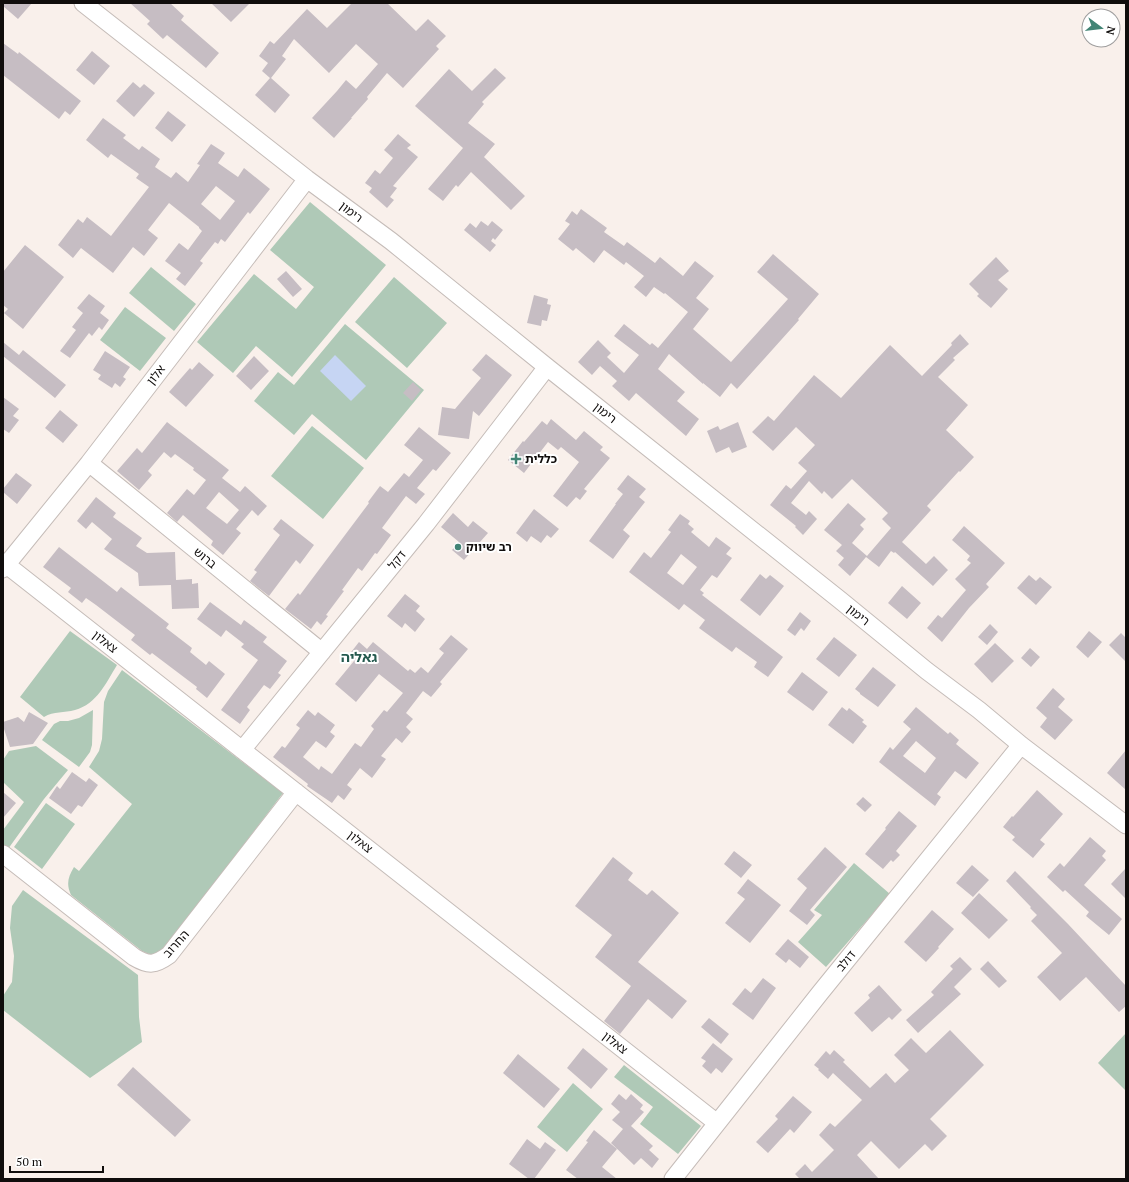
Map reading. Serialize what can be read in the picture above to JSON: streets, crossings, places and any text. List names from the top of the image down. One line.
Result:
{"streets":{"street":["רימון","אלון","ברוש","דקל","צאלון","החרוב","דולב"]},"crossings":[["רימון","אלון"],["רימון","דקל"],["רימון","דולב"],["אלון","ברוש"],["אלון","צאלון"],["ברוש","דקל"],["דקל","צאלון"],["צאלון","החרוב"],["צאלון","דולב"]],"districts":["גאליה"],"places":{"health":["כללית"],"other":["רב שיווק"]},"scale_bar":"50 m","north":"right"}
